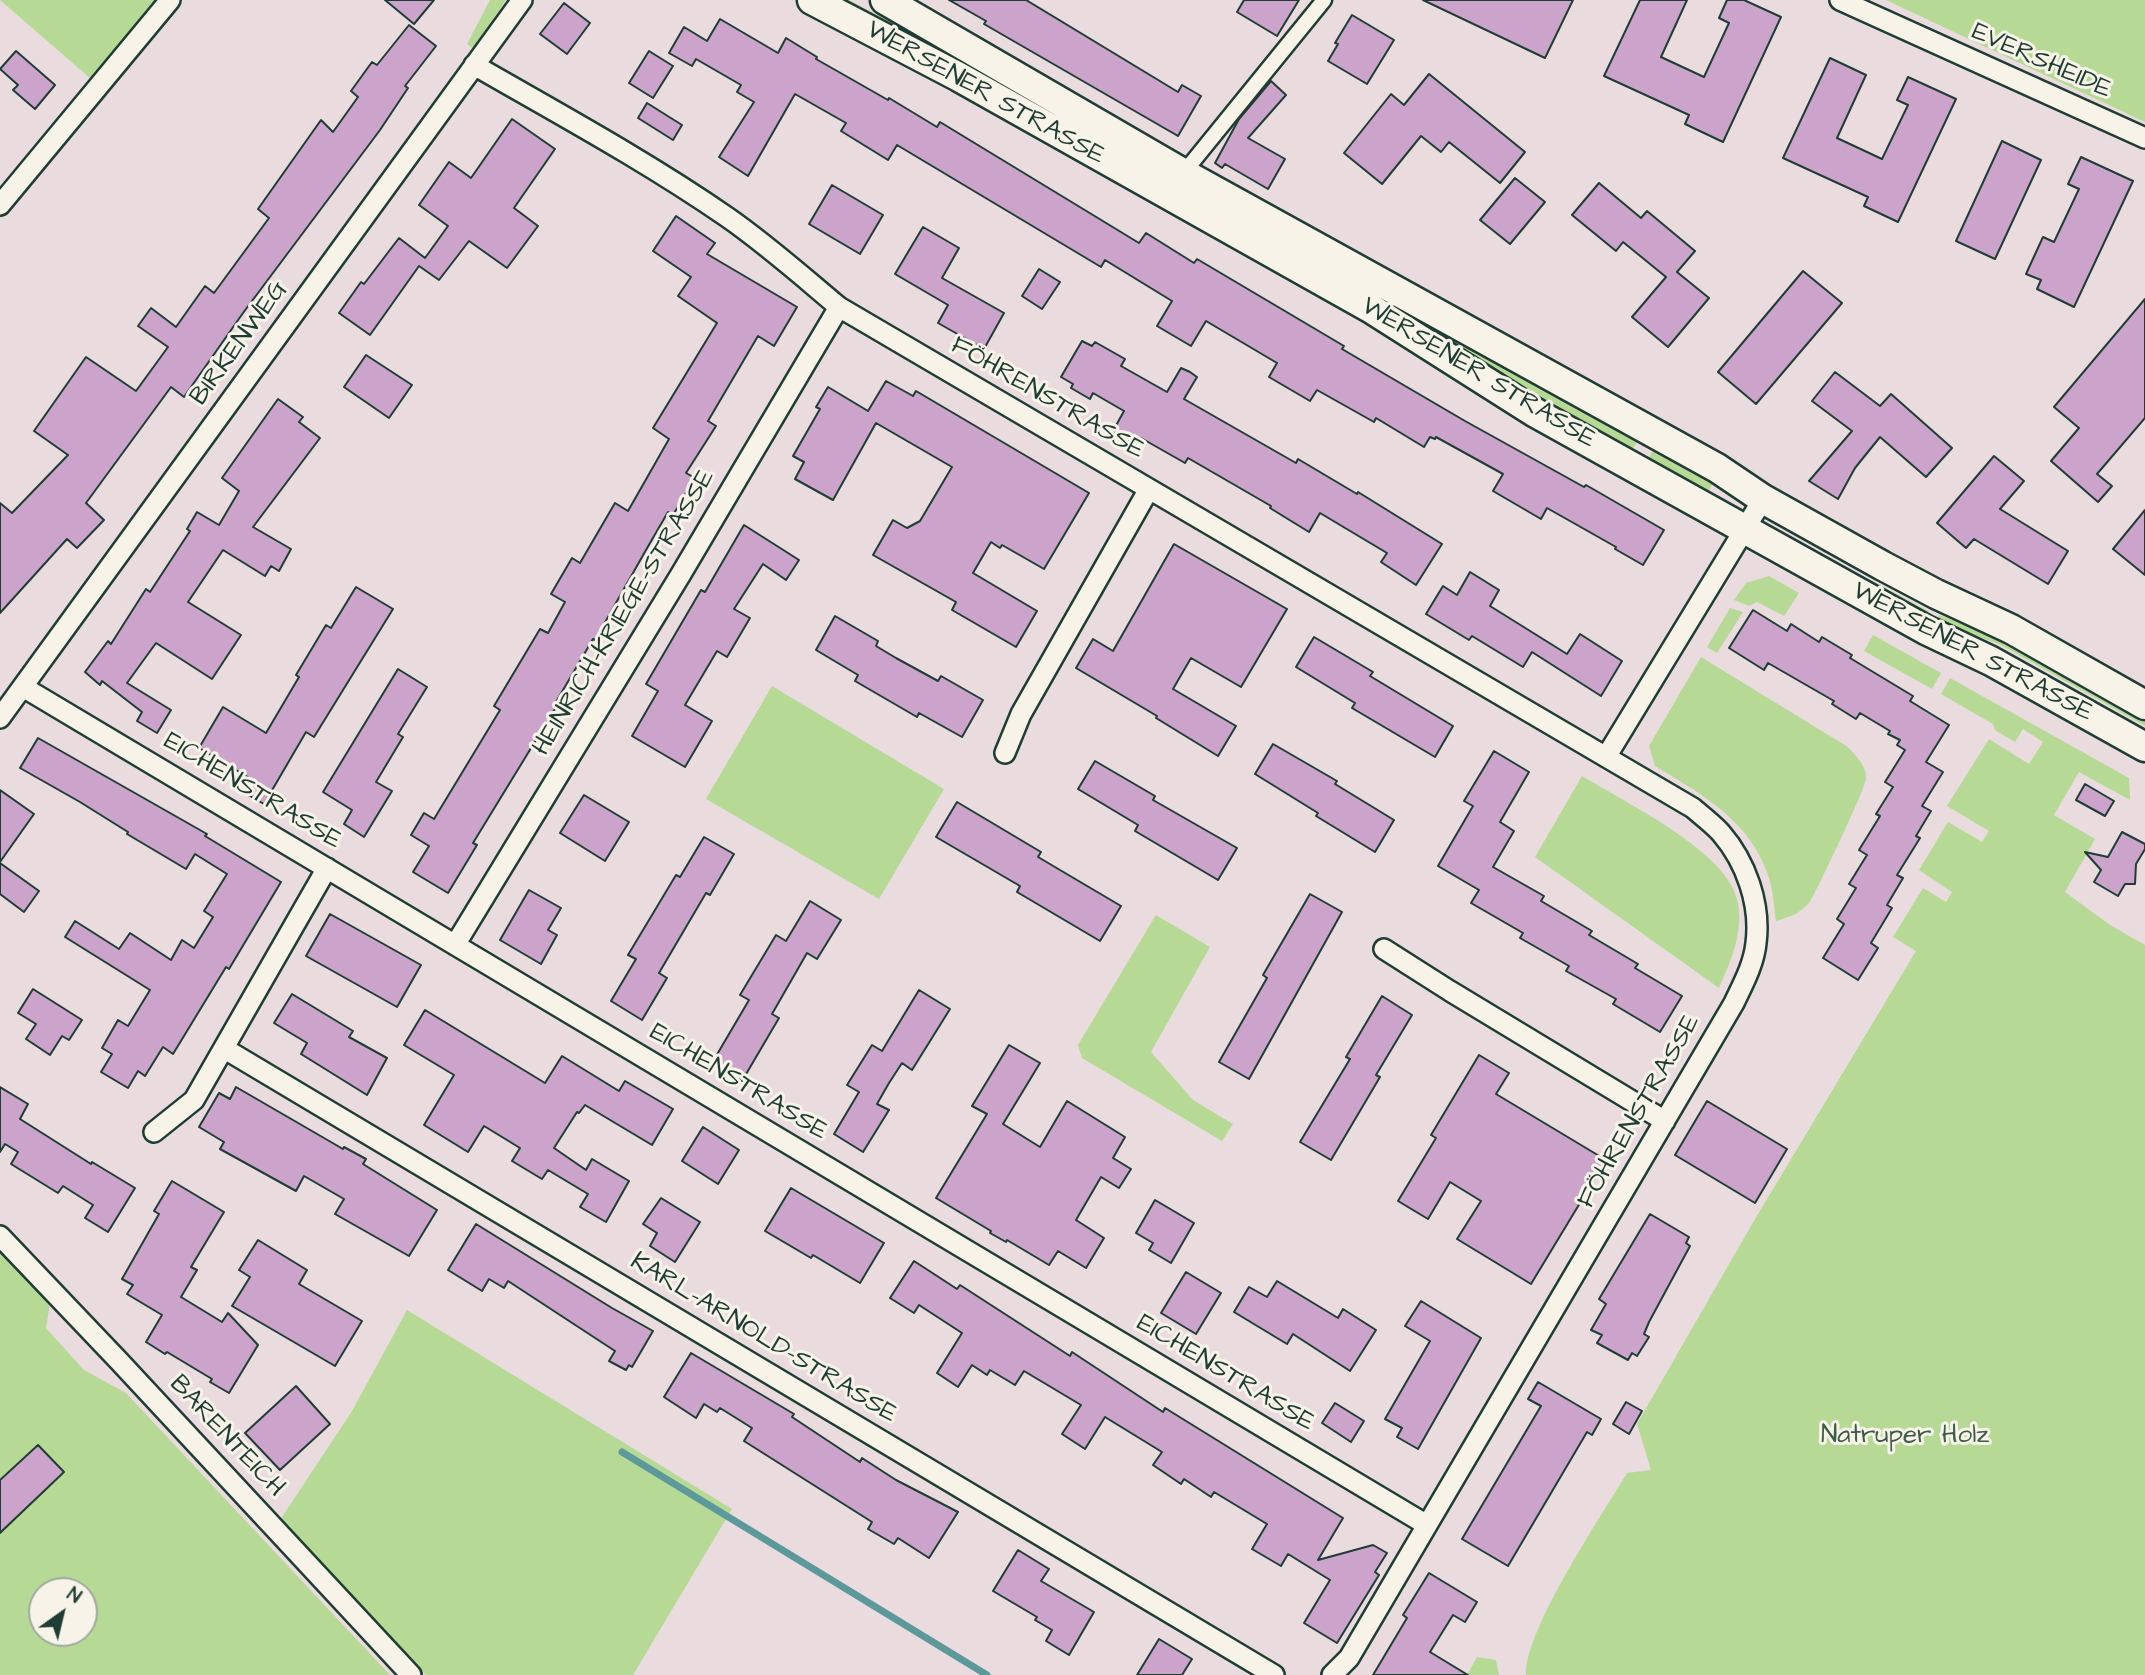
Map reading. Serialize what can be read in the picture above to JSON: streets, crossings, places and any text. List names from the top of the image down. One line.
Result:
{"streets":{"main road":["WERSENER STRASSE"],"street":["EVERSHEIDE","BIRKENWEG","FÖHRENSTRASSE","HEINRICH-KRIEGE-STRASSE","EICHENSTRASSE","KARL-ARNOLD-STRASSE","BARENTEICH"]},"crossings":[["BIRKENWEG","FÖHRENSTRASSE"],["BIRKENWEG","EICHENSTRASSE"],["FÖHRENSTRASSE","HEINRICH-KRIEGE-STRASSE"],["FÖHRENSTRASSE","EICHENSTRASSE"],["HEINRICH-KRIEGE-STRASSE","EICHENSTRASSE"]],"parks":["Natruper Holz"],"north":"top right"}
